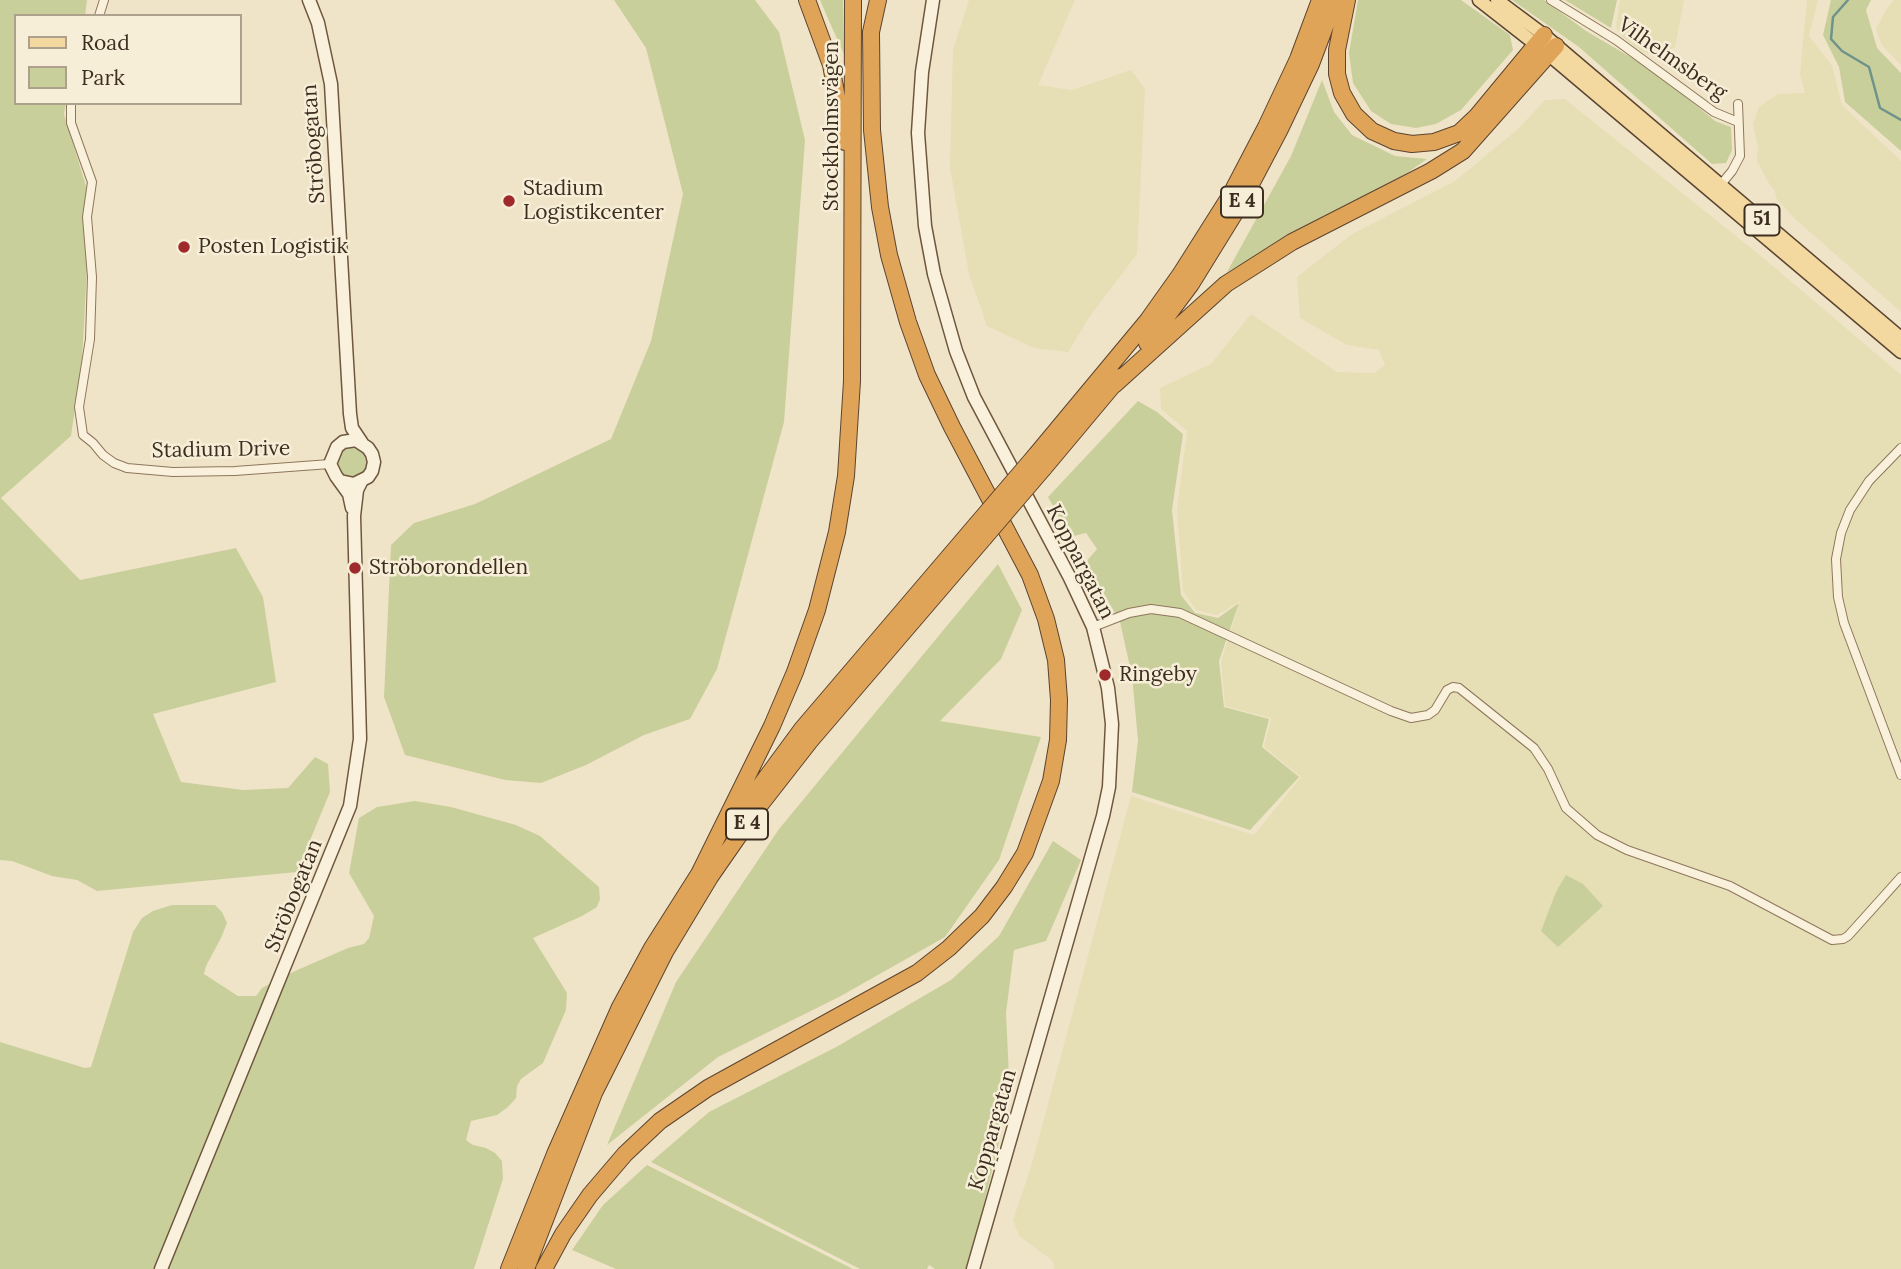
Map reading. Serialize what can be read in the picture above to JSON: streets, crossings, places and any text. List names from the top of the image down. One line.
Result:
{"streets":{"highway":["Stockholmsvägen","E 4"],"main road":["51"],"street":["Vilhelmsberg","Ströbogatan","Stadium Drive","Koppargatan"]},"crossings":[["Vilhelmsberg","51"],["Stockholmsvägen","E 4"],["Ströbogatan","Stadium Drive"]],"places":["Stadium Logistikcenter","Posten Logistik","Ströborondellen","Ringeby"],"legend":["Road","Park"]}
